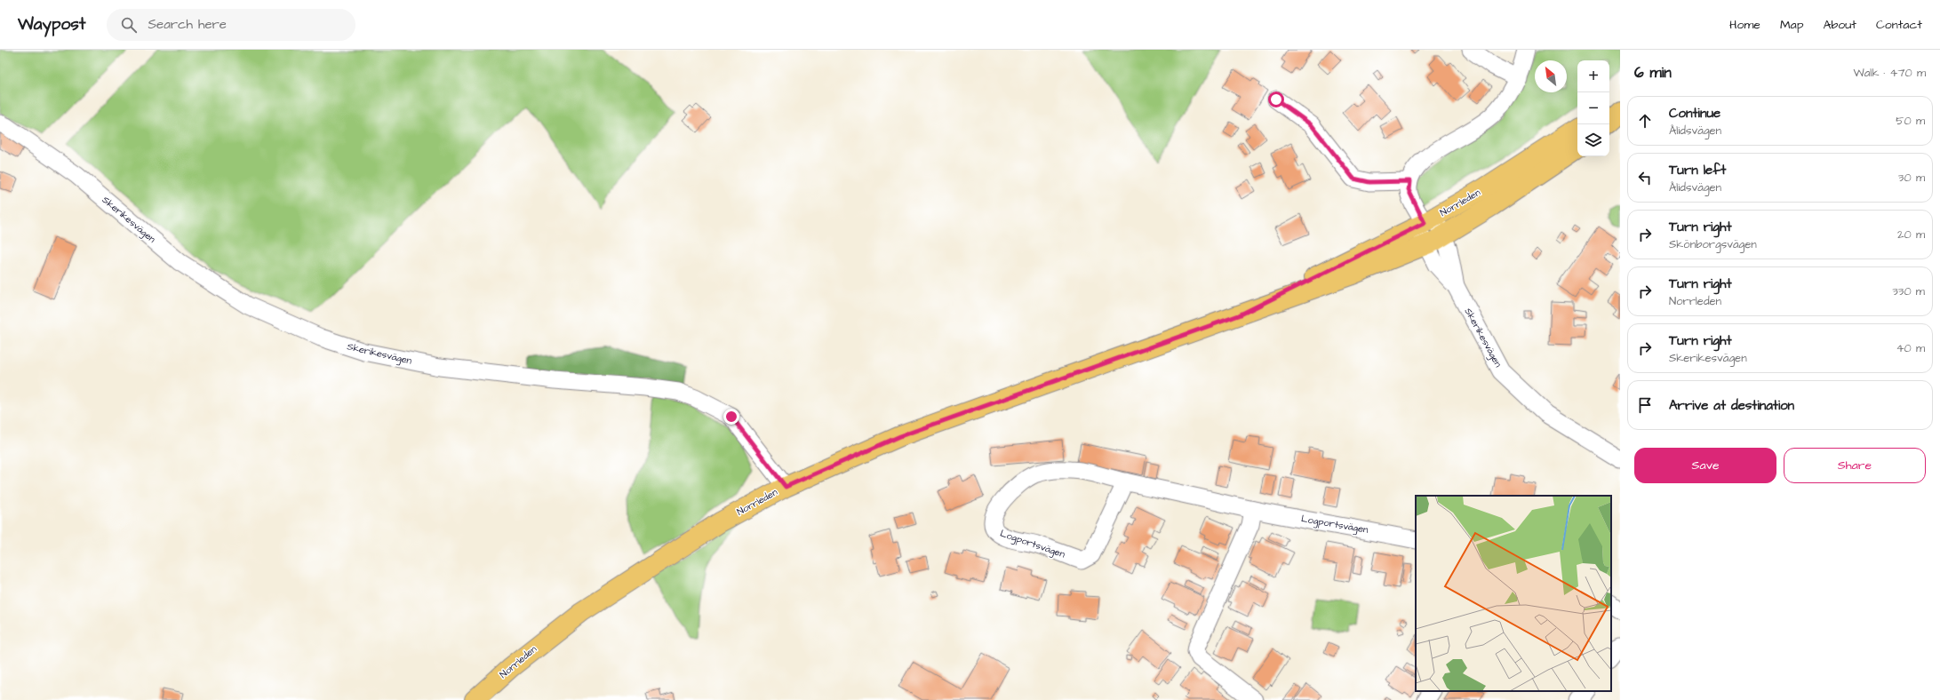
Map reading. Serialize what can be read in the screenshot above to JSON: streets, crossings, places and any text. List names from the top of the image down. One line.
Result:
{"streets":{"main road":["Norrleden"],"street":["Skerikesvägen","Logportsvägen"]},"crossings":[["Norrleden","Skerikesvägen"]],"north":"top left","page":{"header":"Waypost","search":"Search here","nav":["Home","Map","About","Contact"],"heading":["6 min","Walk · 470 m"],"map_buttons":["+","−"],"list":[["Continue","Ålidsvägen","50 m"],["Turn left","Ålidsvägen","30 m"],["Turn right","Skönborgsvägen","20 m"],["Turn right","Norrleden","330 m"],["Turn right","Skerikesvägen","40 m"],"Arrive at destination"],"buttons":["Save","Share"]}}
